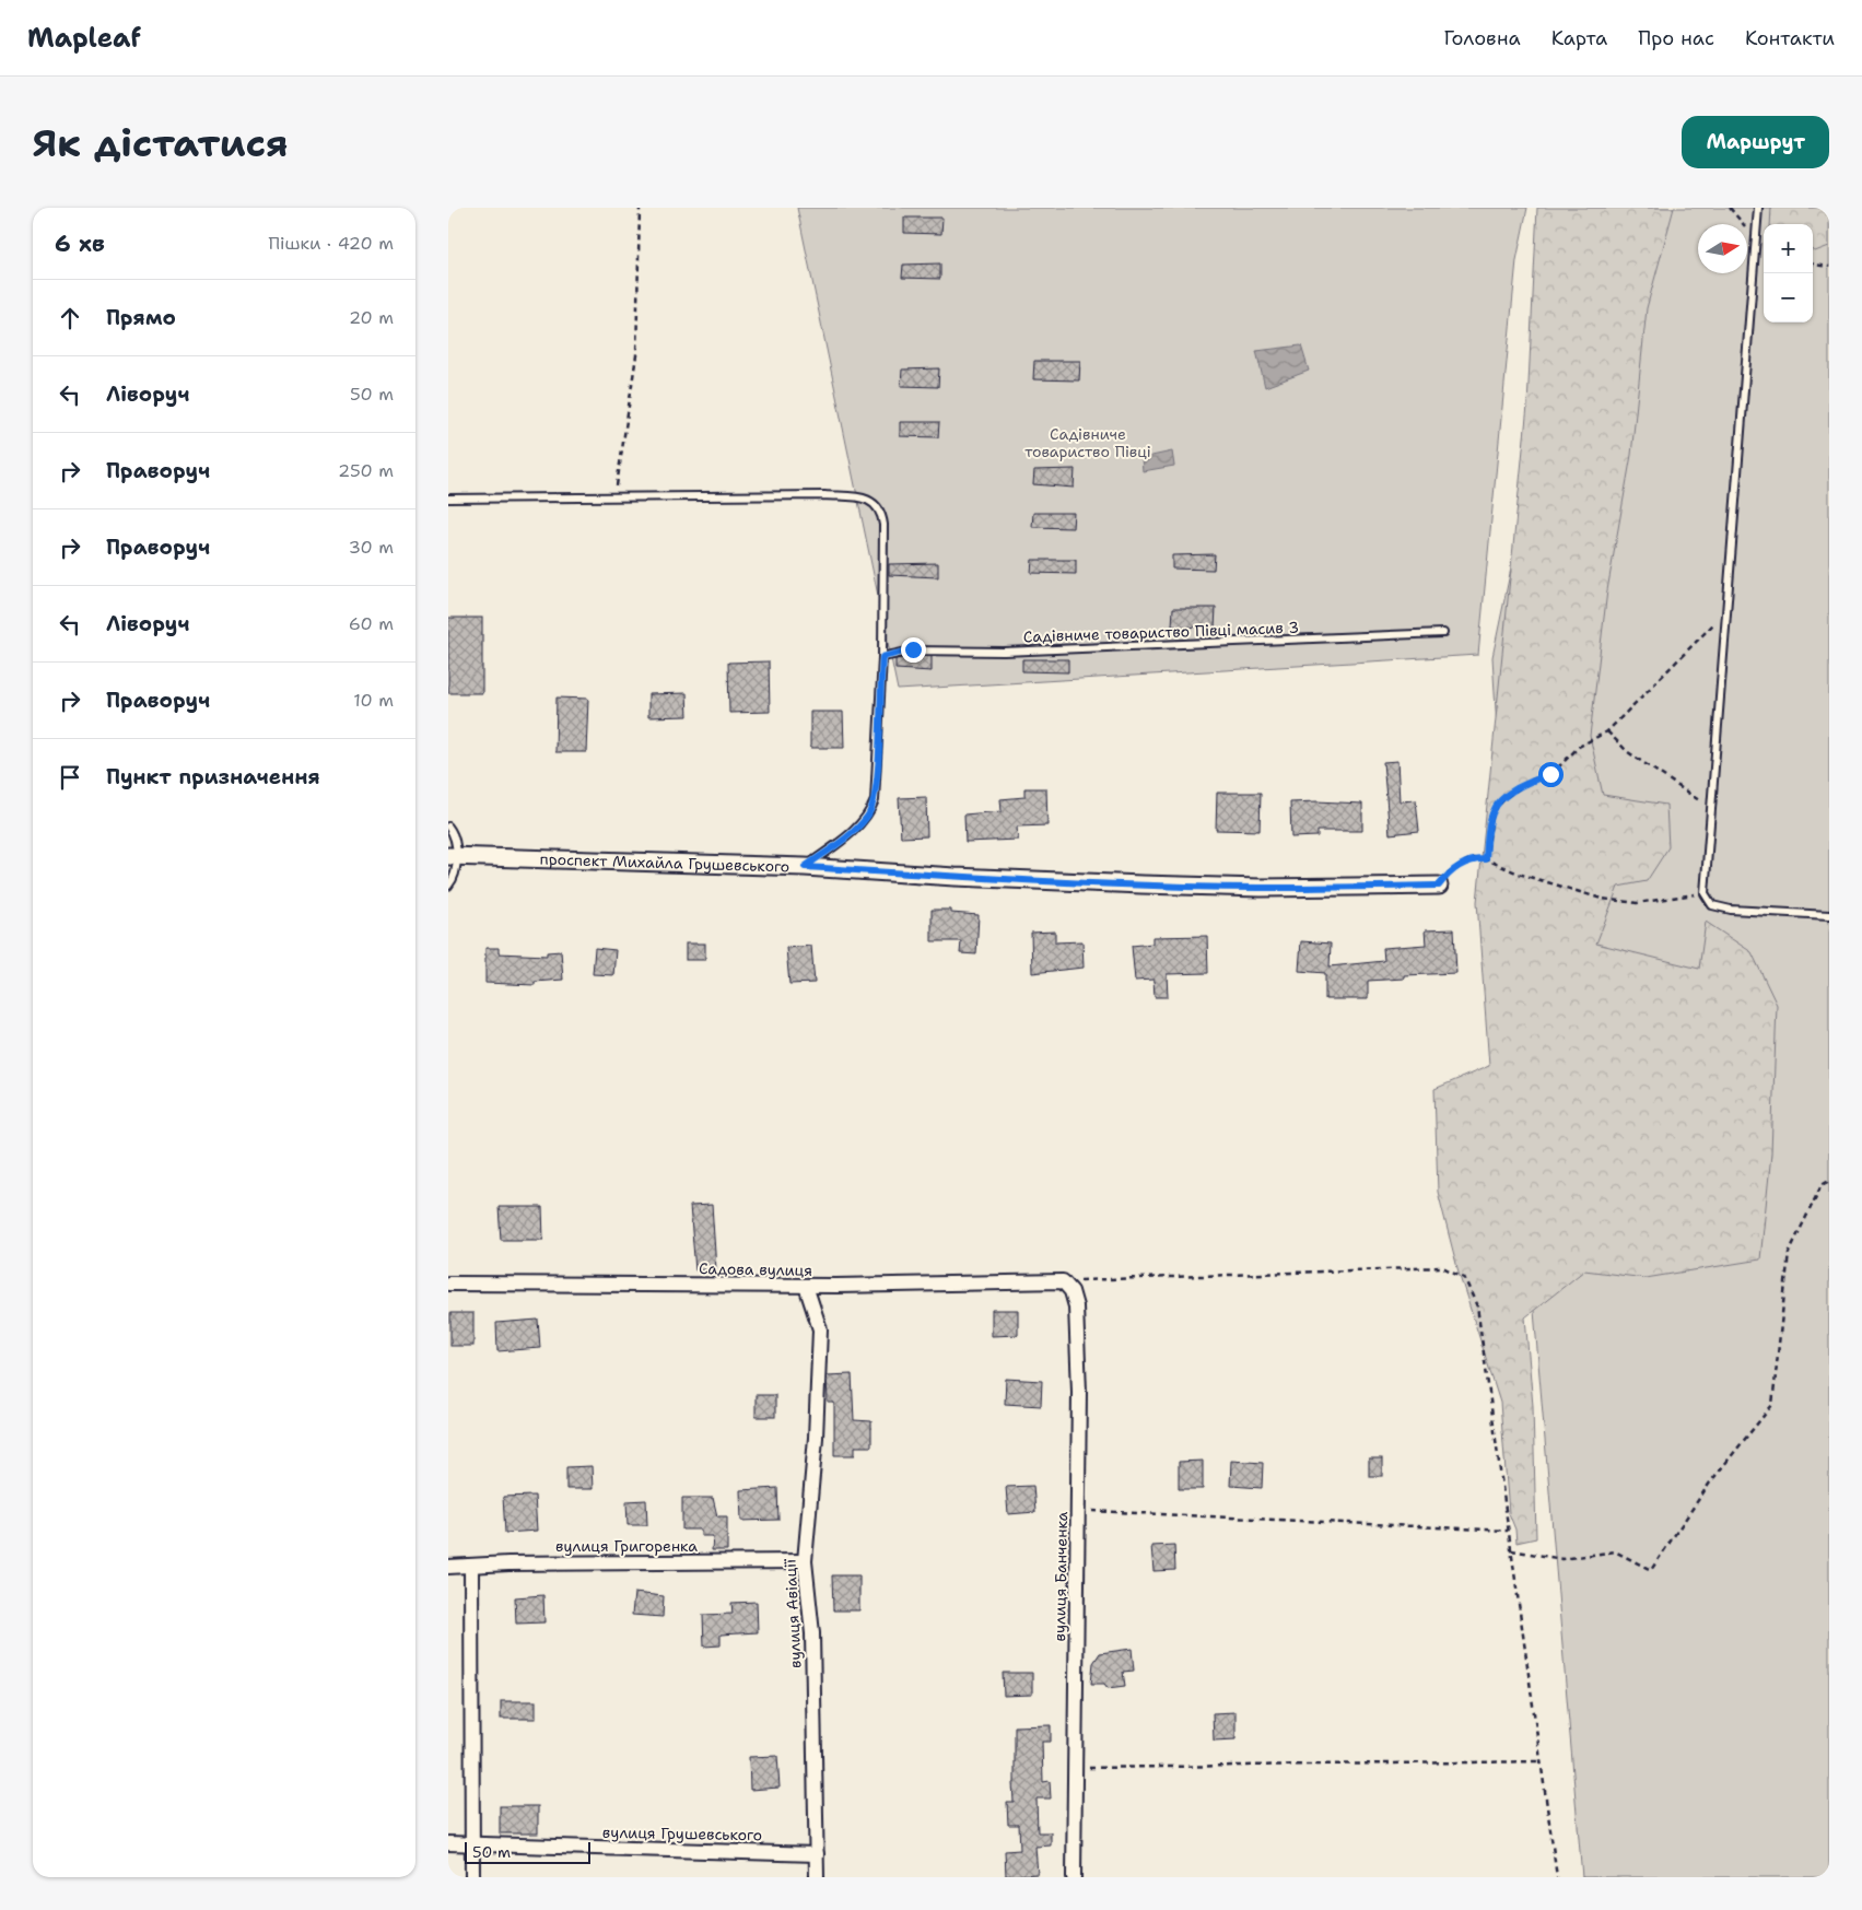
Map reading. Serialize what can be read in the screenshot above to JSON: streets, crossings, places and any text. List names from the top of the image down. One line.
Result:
{"streets":{"street":["проспект Михайла Грушевського","Садова вулиця","вулиця Григоренка","вулиця Банченка","вулиця Авіації","вулиця Грушевського"],"lane":["Садівниче товариство Півці масив 3"]},"crossings":[["Садова вулиця","вулиця Банченка"],["Садова вулиця","вулиця Авіації"],["вулиця Григоренка","вулиця Авіації"],["вулиця Авіації","вулиця Грушевського"]],"parks":["Садівниче товариство Півці"],"scale_bar":"50 m","north":"right","page":{"header":"Mapleaf","nav":["Головна","Карта","Про нас","Контакти"],"buttons":"Маршрут","title":"Як дістатися","heading":["6 хв","Пішки · 420 m"],"map_buttons":["+","−"],"list":[["Прямо","20 m"],["Ліворуч","50 m"],["Праворуч","250 m"],["Праворуч","30 m"],["Ліворуч","60 m"],["Праворуч","10 m"],"Пункт призначення"],"scale":"50 m"}}
